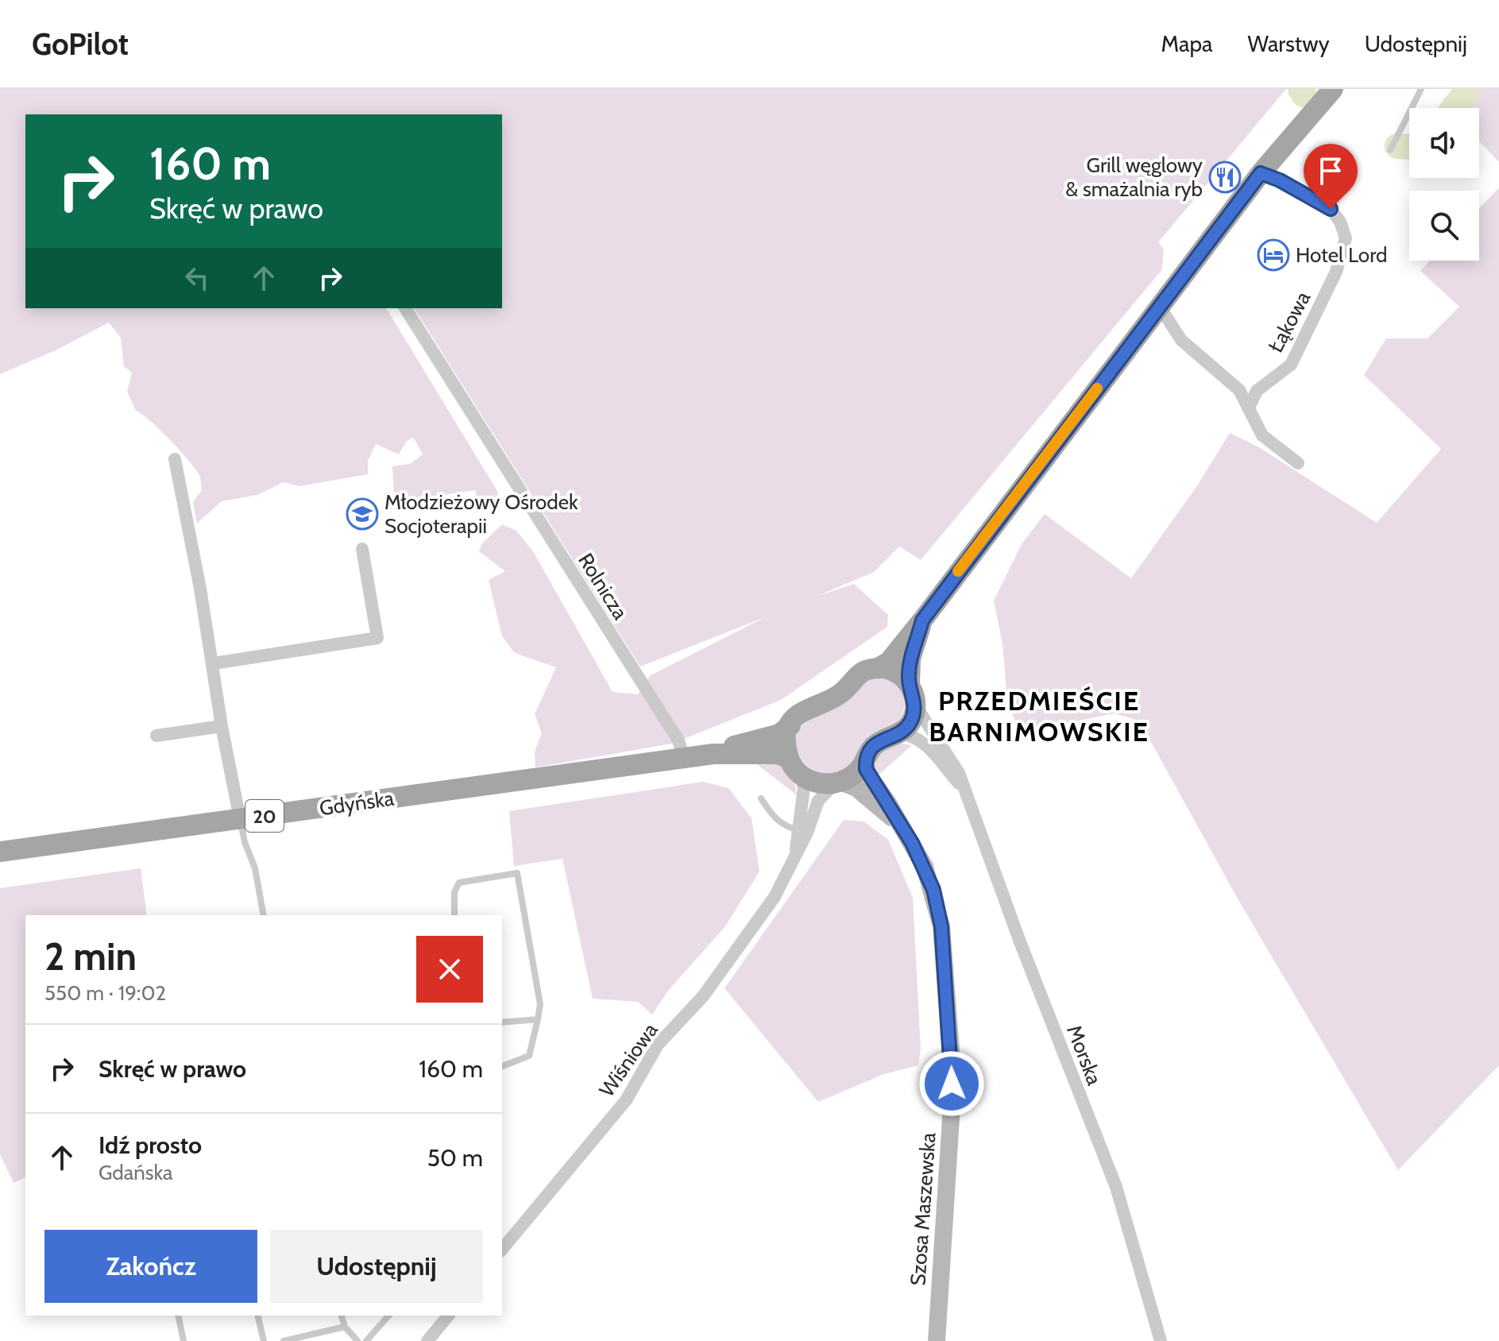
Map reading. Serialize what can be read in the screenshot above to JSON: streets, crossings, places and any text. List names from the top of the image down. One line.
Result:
{"streets":{"main road":["Gdyńska","20","Szosa Maszewska"],"street":["Łąkowa","Rolnicza","Morska","Wiśniowa"]},"crossings":[["Łąkowa","20"],["Rolnicza","Gdyńska"],["Gdyńska","20"],["Gdyńska","Wiśniowa"],["20","Morska"],["20","Wiśniowa"],["20","Szosa Maszewska"],["Wiśniowa","Szosa Maszewska"]],"districts":["PRZEDMIEŚCIE BARNIMOWSKIE"],"places":{"restaurant":["Grill węglowy & smażalnia ryb"],"hotel":["Hotel Lord"],"school or university":["Młodzieżowy Ośrodek Socjoterapii"]},"page":{"header":"GoPilot","nav":["Mapa","Warstwy","Udostępnij"],"turn":["160 m","Skręć w prawo"],"heading":["2 min","550 m · 19:02"],"list":[{"name":"Skręć w prawo","value":"160 m"},{"name":"Idź prosto","note":"Gdańska","value":"50 m"}],"buttons":["Zakończ","Udostępnij"]}}
